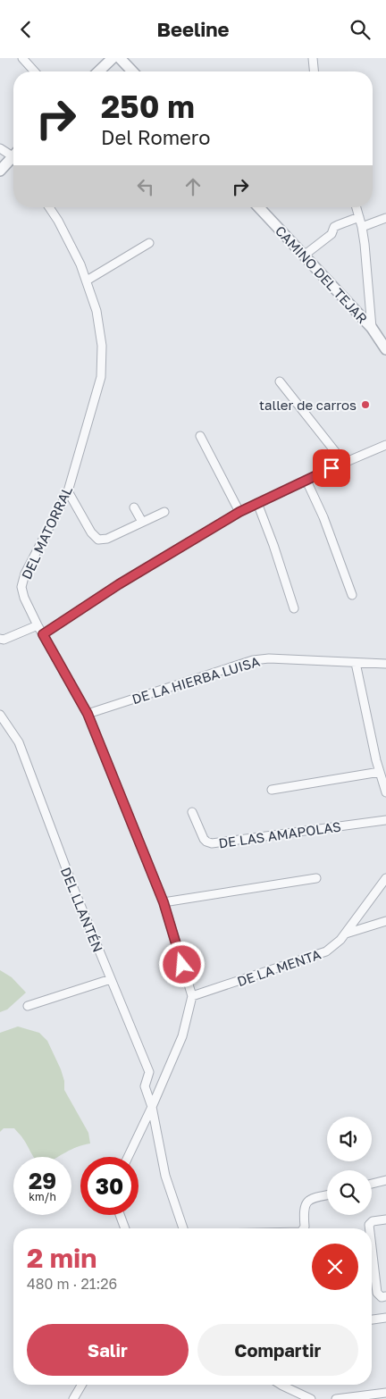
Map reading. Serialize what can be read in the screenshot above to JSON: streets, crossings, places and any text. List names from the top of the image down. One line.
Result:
{"streets":{"street":["CAMINO DEL TEJAR","DEL MATORRAL","DE LA HIERBA LUISA","DE LAS AMAPOLAS","DEL LLANTÉN","DE LA MENTA"]},"crossings":[["DEL MATORRAL","DE LA HIERBA LUISA"],["DEL MATORRAL","DEL LLANTÉN"],["DEL MATORRAL","DE LA MENTA"]],"places":["taller de carros"],"page":{"header":"Beeline","turn":["250 m","Del Romero"],"speed":"29 km/h","limit":"30","heading":["2 min","480 m · 21:26"],"buttons":["Salir","Compartir"]}}
